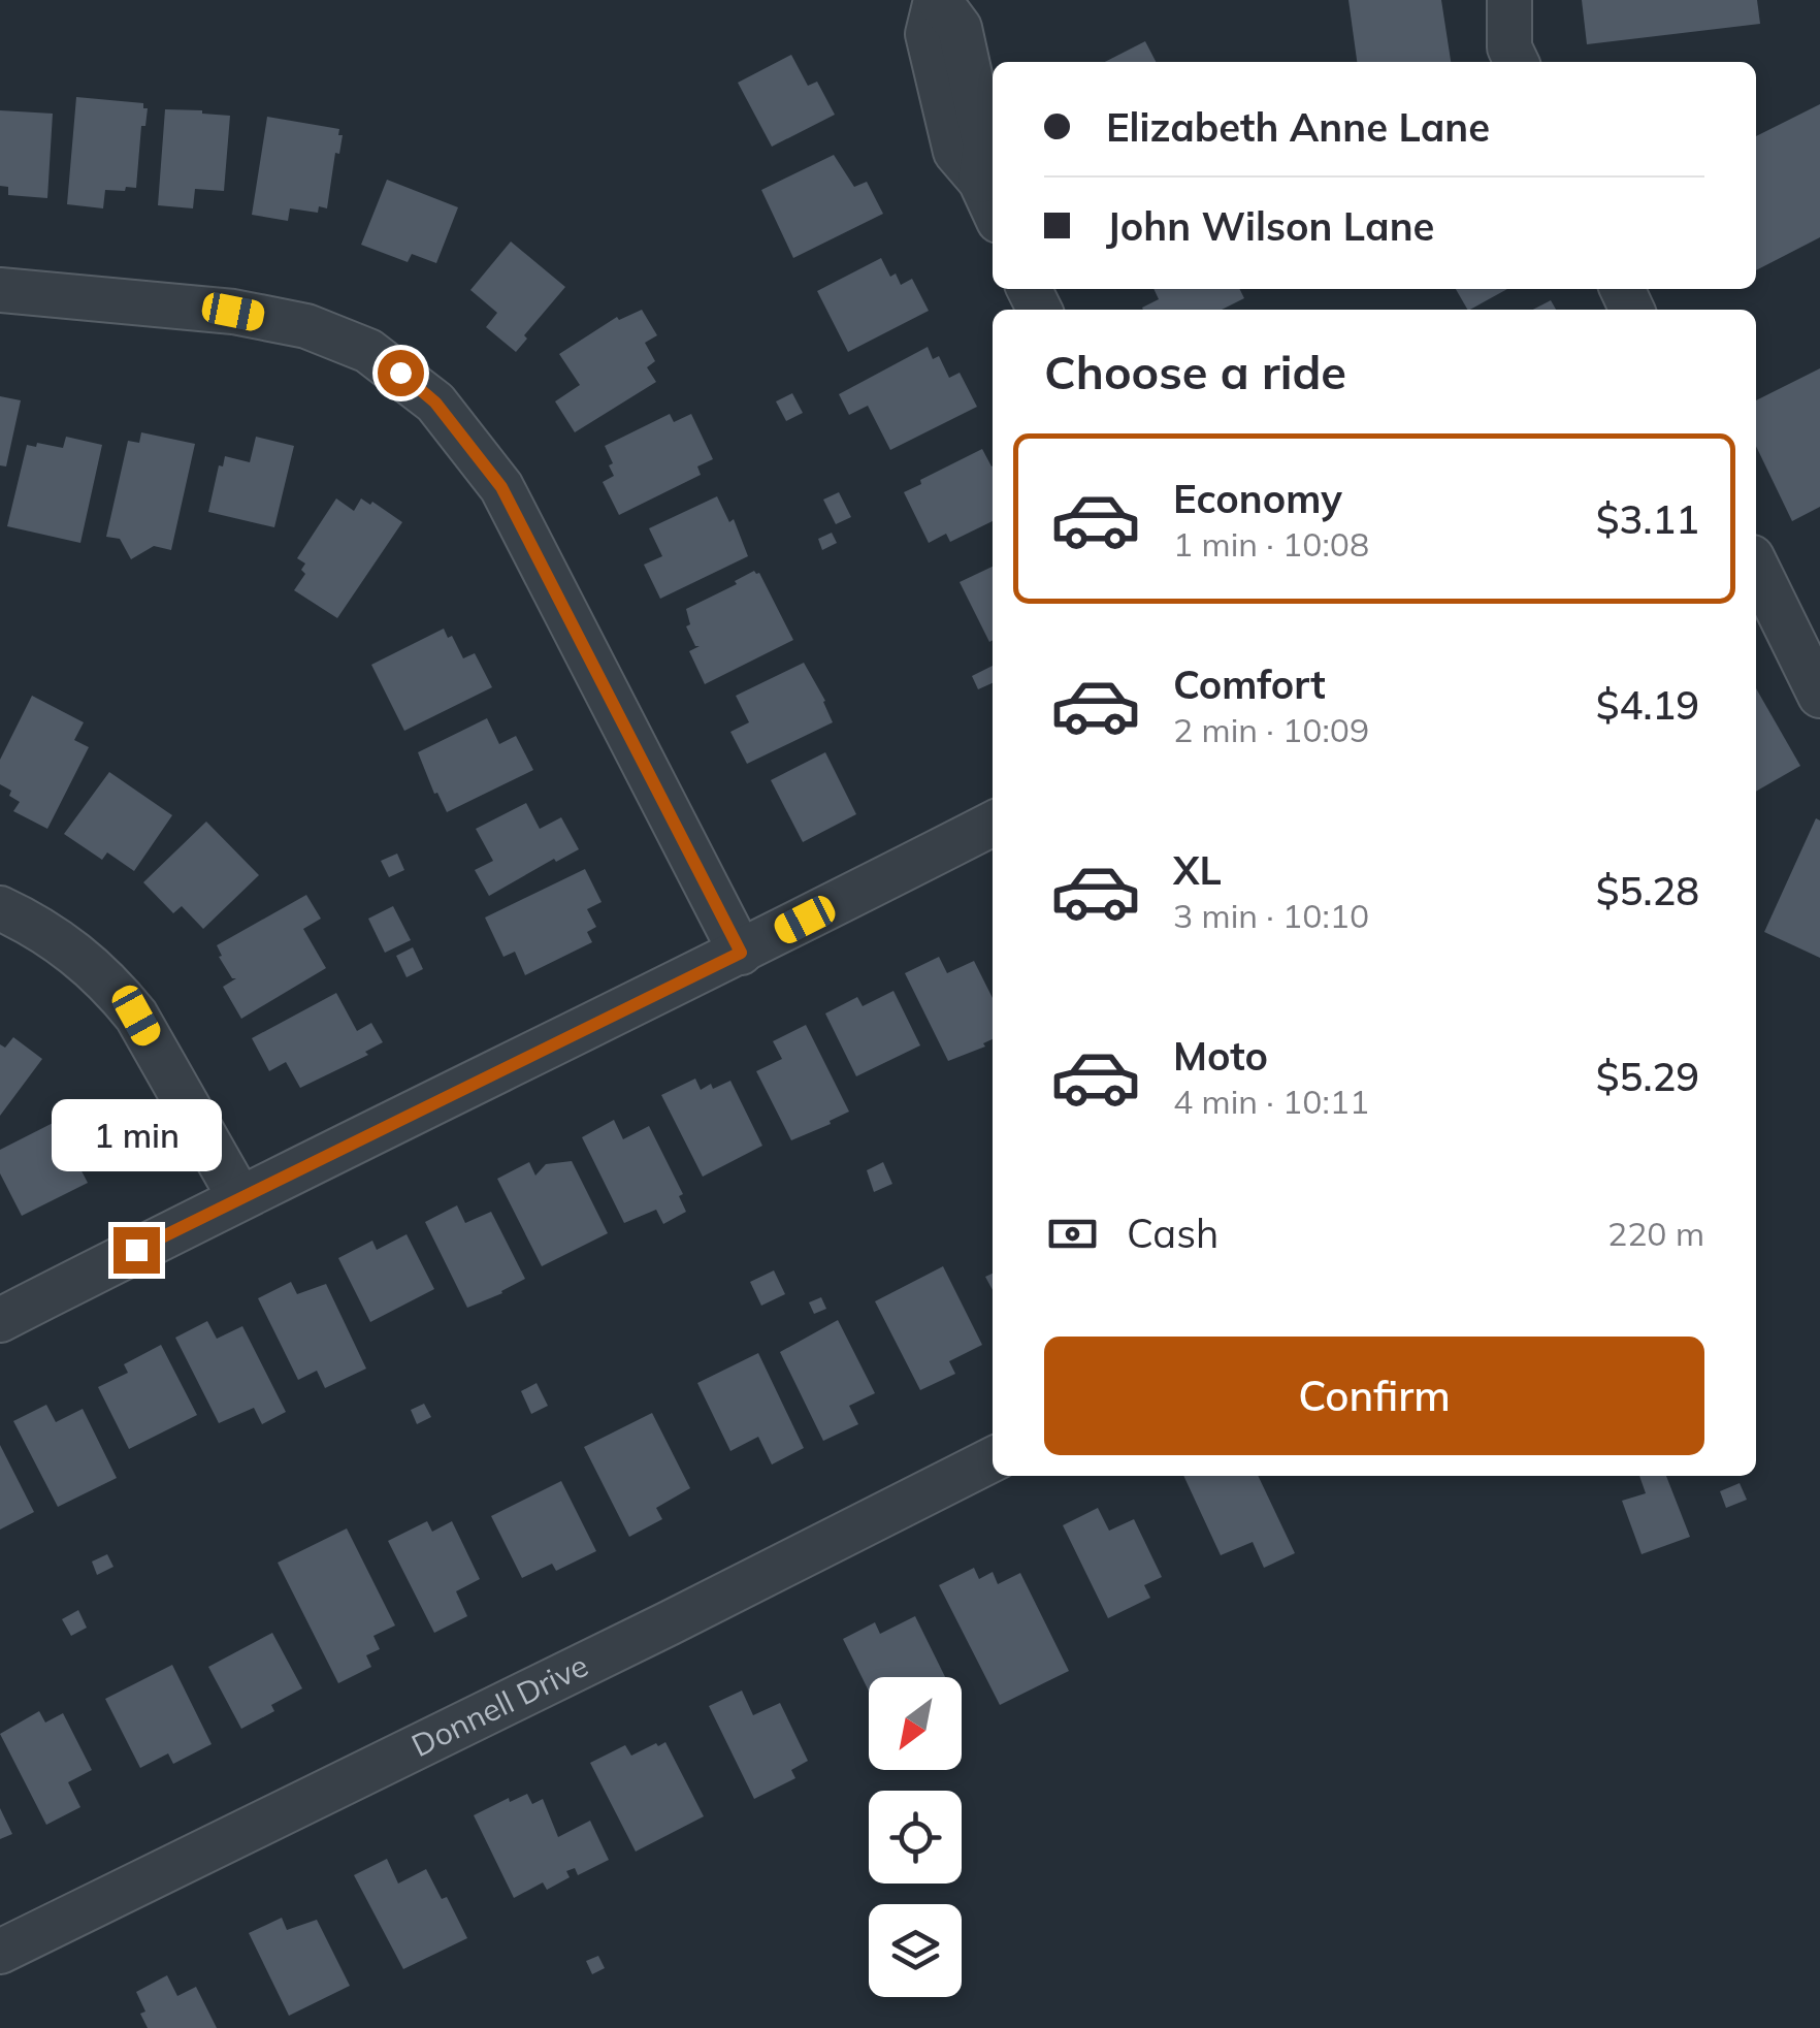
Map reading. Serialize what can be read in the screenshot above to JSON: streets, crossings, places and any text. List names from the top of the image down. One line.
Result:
{"streets":{"street":["Donnell Drive"]},"north":"bottom left","page":{"banner":["Elizabeth Anne Lane","John Wilson Lane"],"heading":"Choose a ride","list":[{"name":"Economy","note":"1 min · 10:08","value":"$3.11"},{"name":"Comfort","note":"2 min · 10:09","value":"$4.19"},{"name":"XL","note":"3 min · 10:10","value":"$5.28"},{"name":"Moto","note":"4 min · 10:11","value":"$5.29"}],"bubble":"1 min","pay":["Cash","220 m"],"buttons":"Confirm"}}
